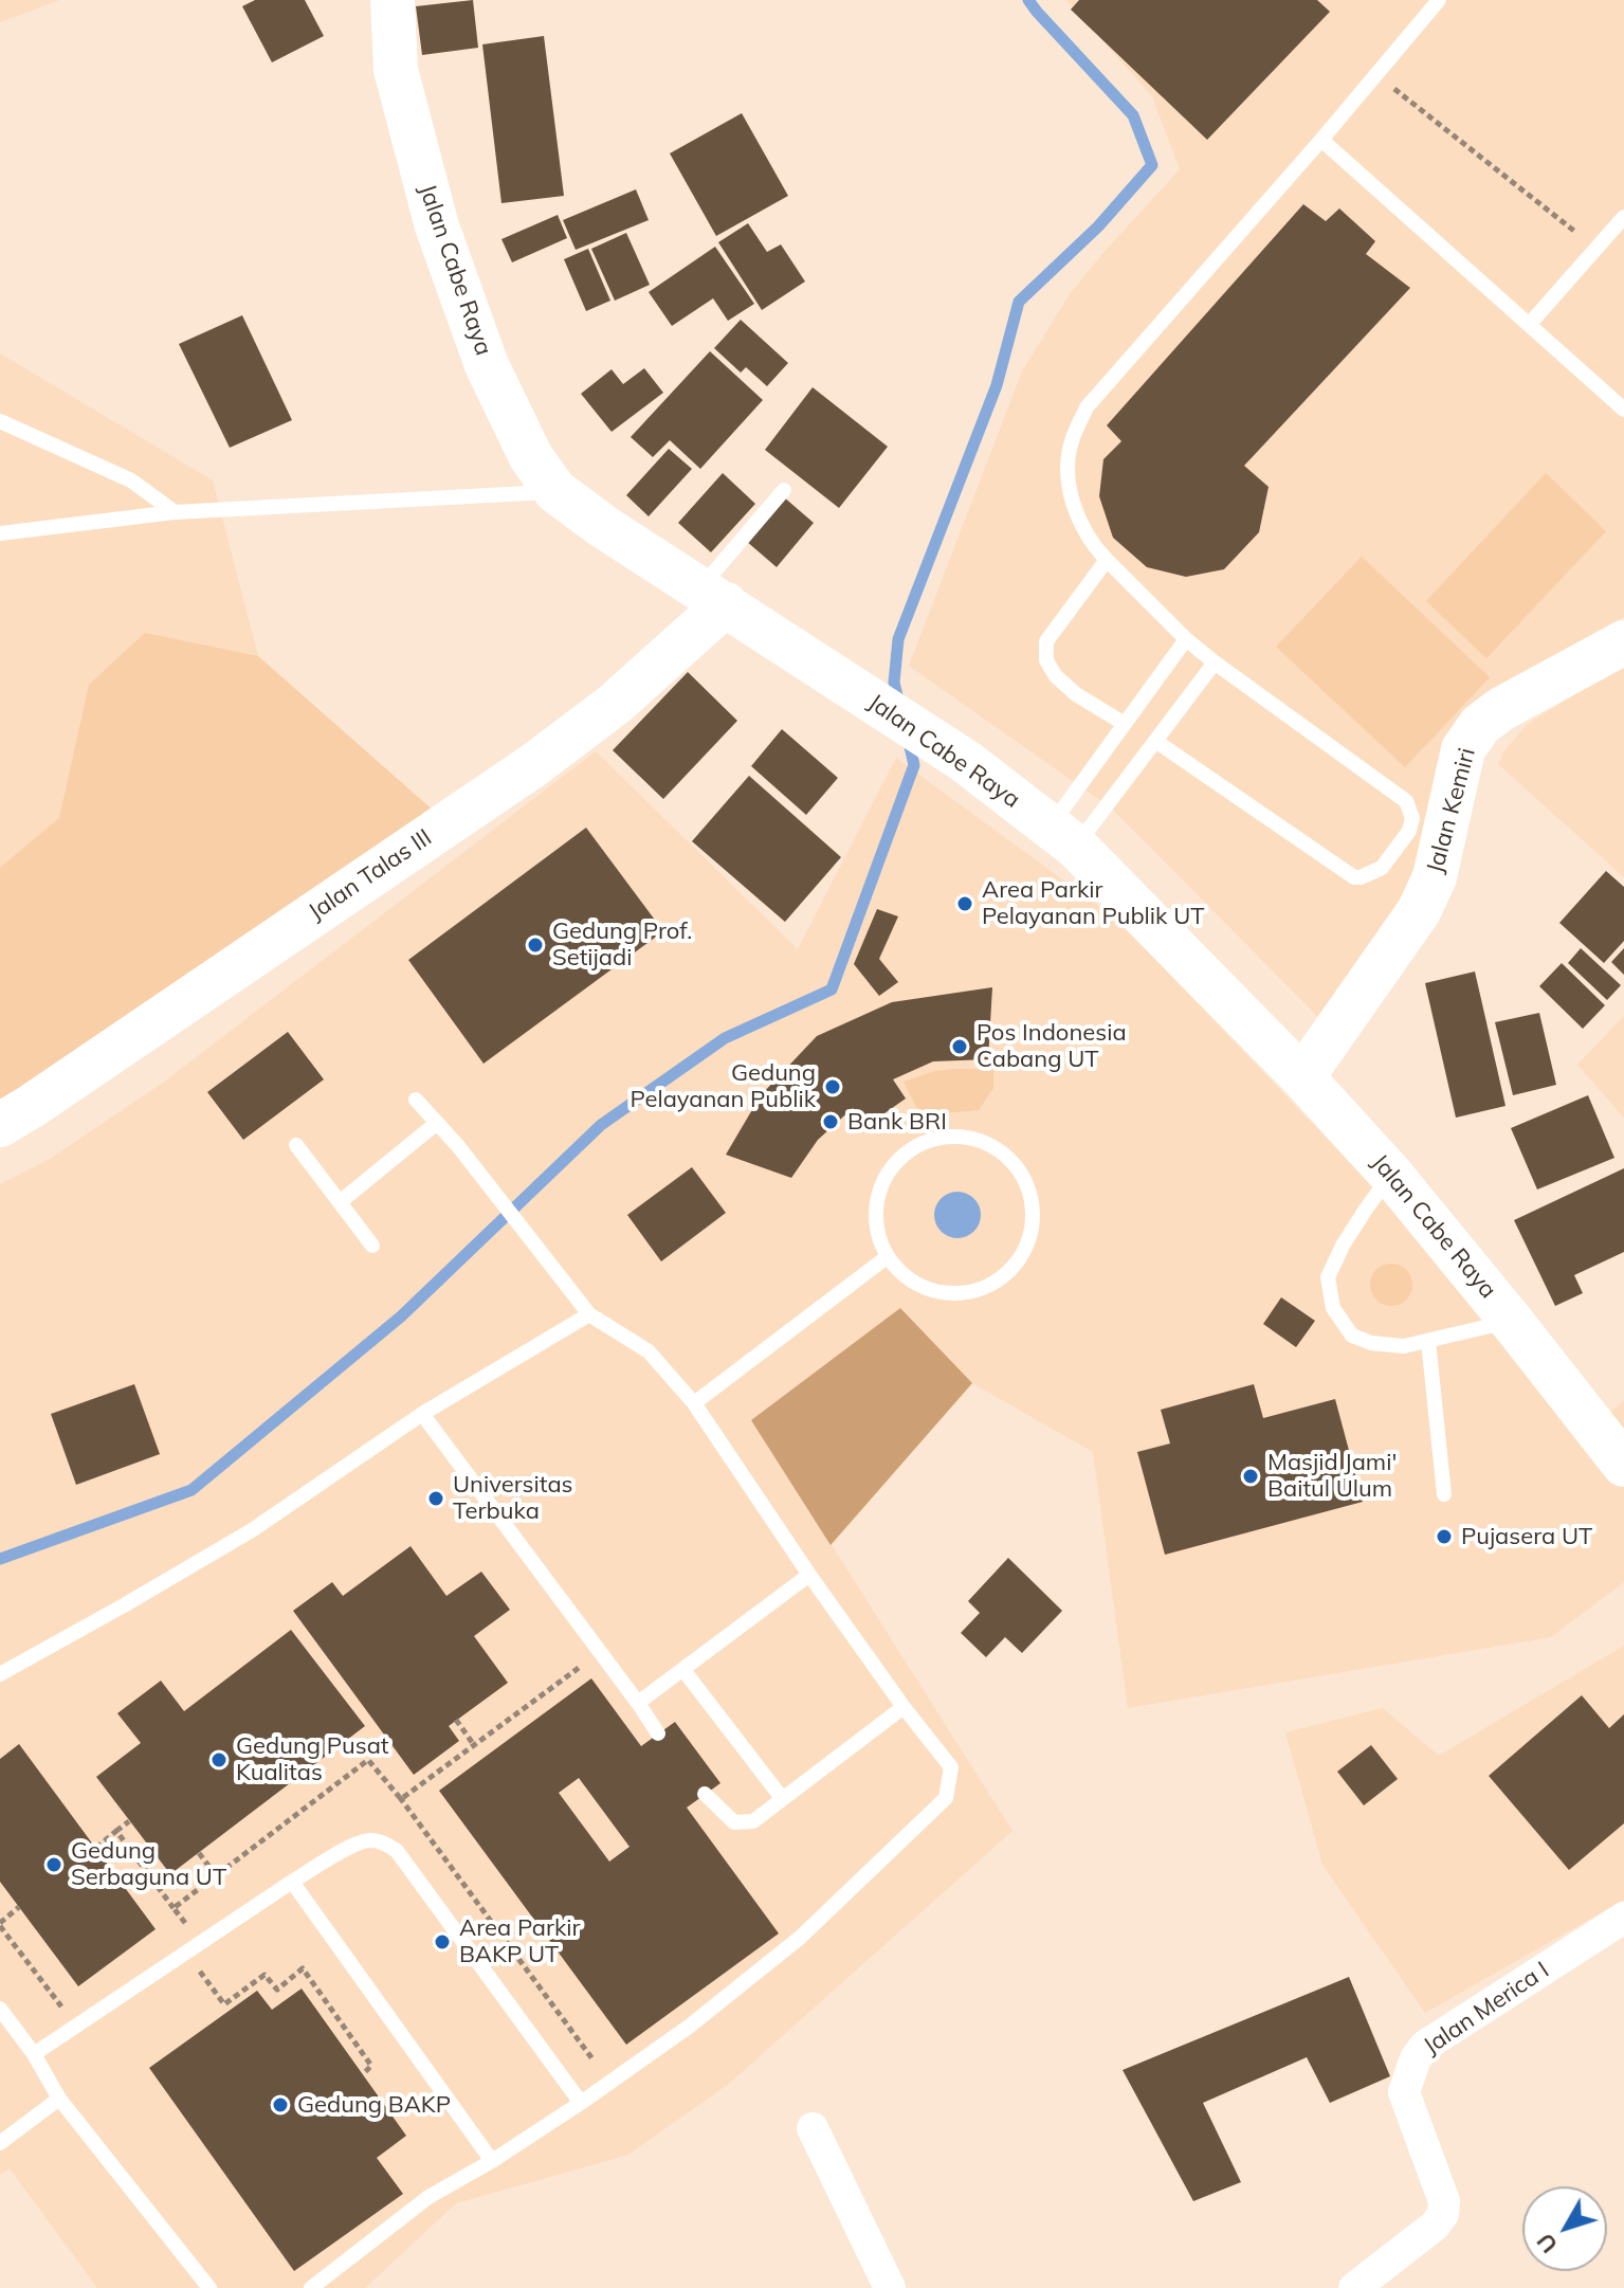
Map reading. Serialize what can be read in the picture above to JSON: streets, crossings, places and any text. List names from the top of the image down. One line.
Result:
{"streets":{"main road":["Jalan Cabe Raya","Jalan Kemiri","Jalan Talas III"],"street":["Jalan Merica I"]},"crossings":[["Jalan Cabe Raya","Jalan Kemiri"],["Jalan Cabe Raya","Jalan Talas III"]],"places":["Area Parkir Pelayanan Publik UT","Gedung Prof. Setijadi","Pos Indonesia Cabang UT","Gedung Pelayanan Publik","Bank BRI","Masjid Jami' Baitul Ulum","Universitas Terbuka","Pujasera UT","Gedung Pusat Kualitas","Gedung Serbaguna UT","Area Parkir BAKP UT","Gedung BAKP"],"north":"bottom left"}
